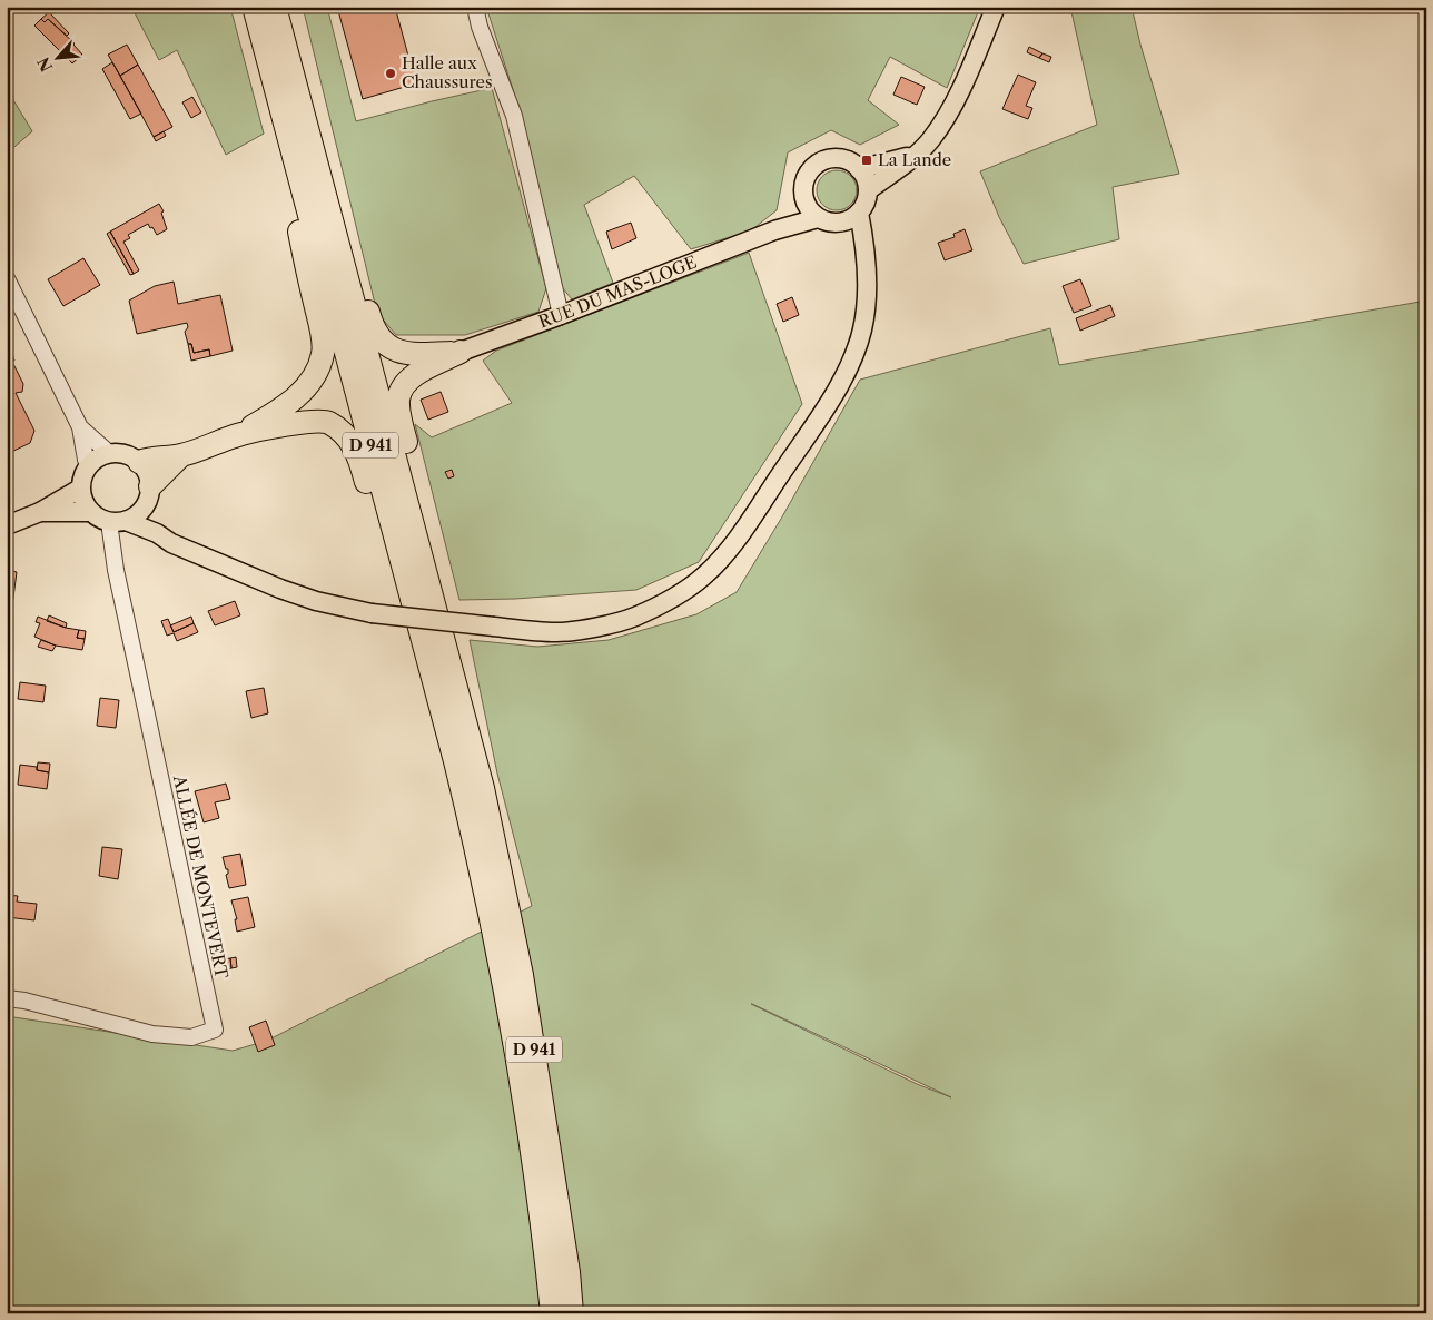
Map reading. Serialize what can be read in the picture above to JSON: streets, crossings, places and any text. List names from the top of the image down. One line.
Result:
{"streets":{"highway":["D 941"],"main road":["RUE DU MAS-LOGE"],"street":["ALLÉE DE MONTEVERT"]},"places":{"other":["Halle aux Chaussures"],"transit":["La Lande"]},"north":"bottom left"}
